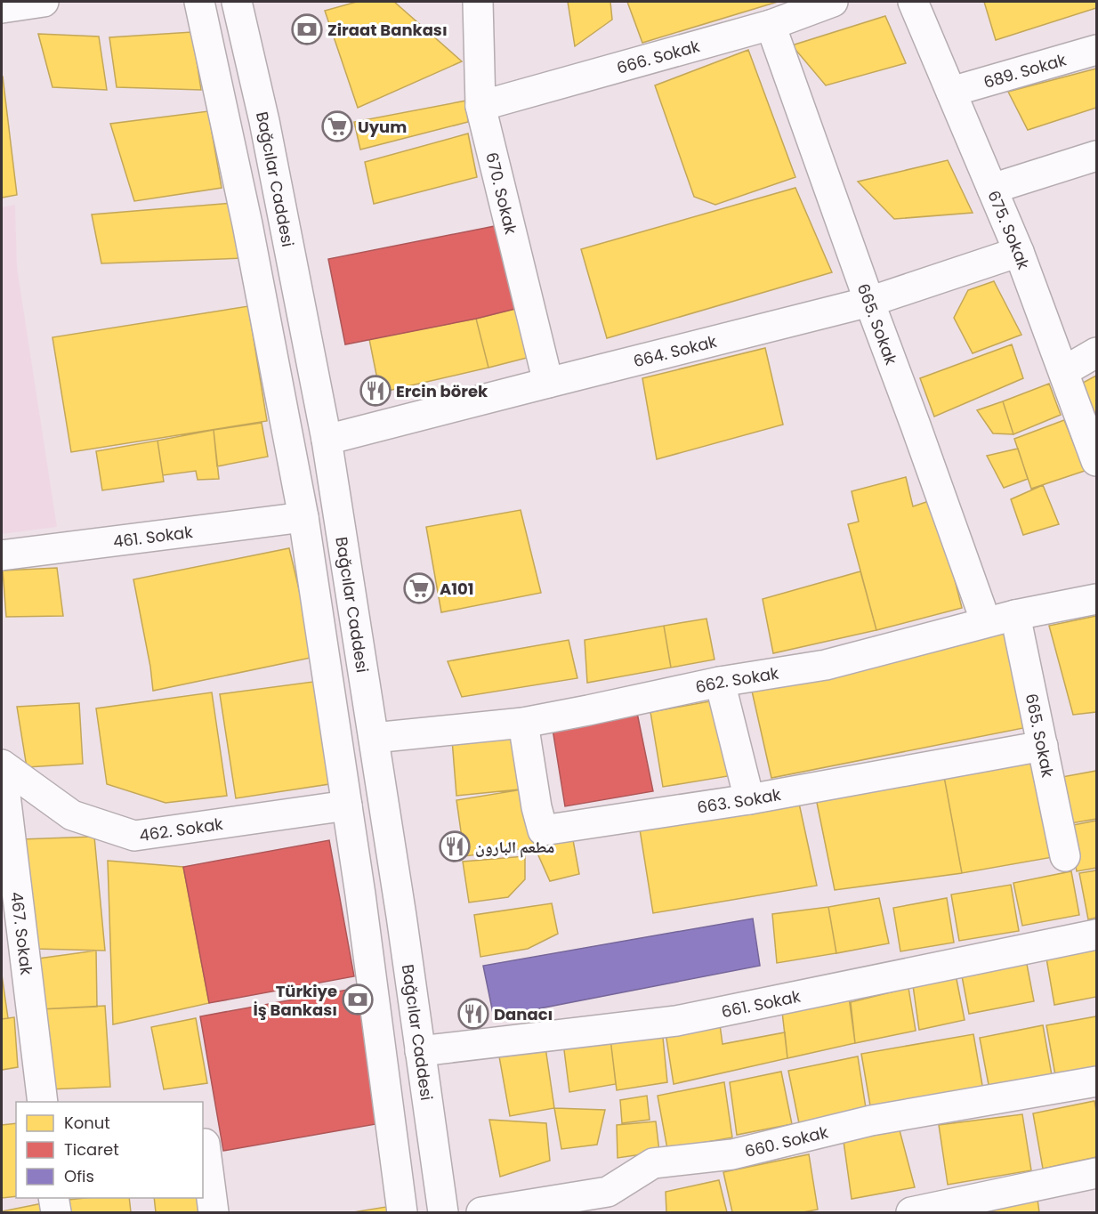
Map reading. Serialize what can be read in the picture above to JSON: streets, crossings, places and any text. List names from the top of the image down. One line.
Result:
{"streets":{"street":["666. Sokak","689. Sokak","Bağcılar Caddesi","670. Sokak","675. Sokak","665. Sokak","664. Sokak","461. Sokak","662. Sokak","663. Sokak","462. Sokak","467. Sokak","661. Sokak","660. Sokak"]},"crossings":[["666. Sokak","670. Sokak"],["666. Sokak","665. Sokak"],["689. Sokak","675. Sokak"],["Bağcılar Caddesi","664. Sokak"],["Bağcılar Caddesi","662. Sokak"],["Bağcılar Caddesi","661. Sokak"],["670. Sokak","664. Sokak"],["675. Sokak","664. Sokak"],["665. Sokak","664. Sokak"],["665. Sokak","662. Sokak"],["665. Sokak","663. Sokak"],["662. Sokak","663. Sokak"],["462. Sokak","467. Sokak"]],"places":{"bank":["Ziraat Bankası","Türkiye İş Bankası"],"supermarket":["Uyum","A101"],"restaurant":["Ercin börek","مطعم البارون","Danacı"]},"legend":["Konut","Ticaret","Ofis"]}
